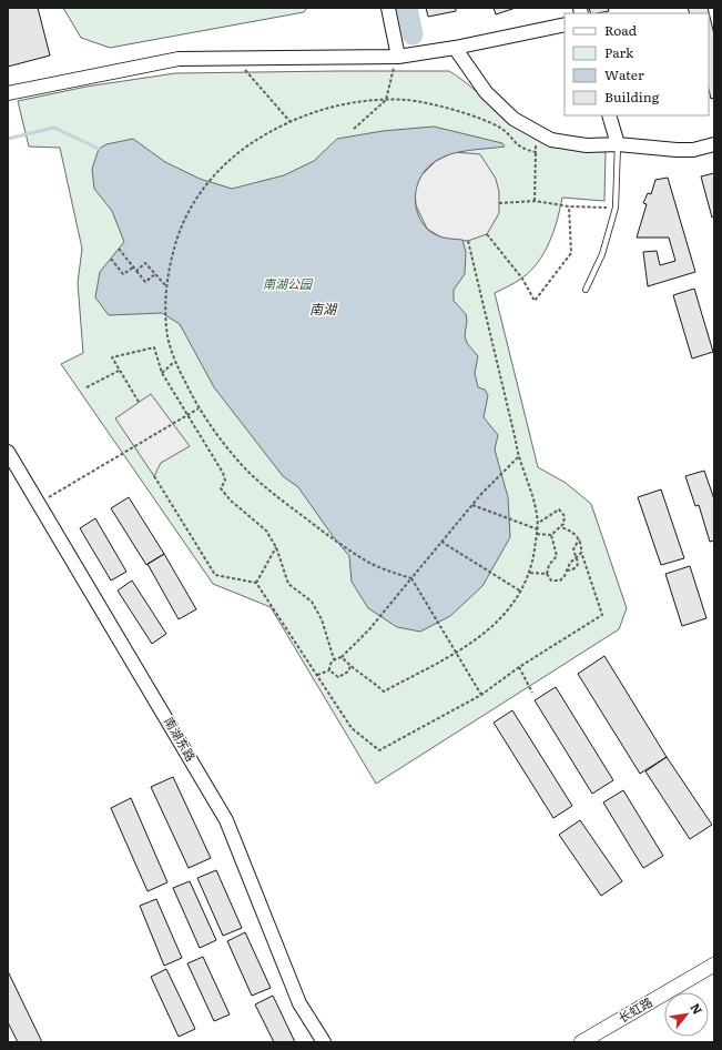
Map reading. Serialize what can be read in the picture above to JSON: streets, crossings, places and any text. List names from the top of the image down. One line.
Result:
{"streets":{"main road":["长虹路"],"street":["南湖东路"]},"water":["南湖"],"parks":["南湖公园"],"legend":["Road","Park","Water","Building"],"north":"top right"}
